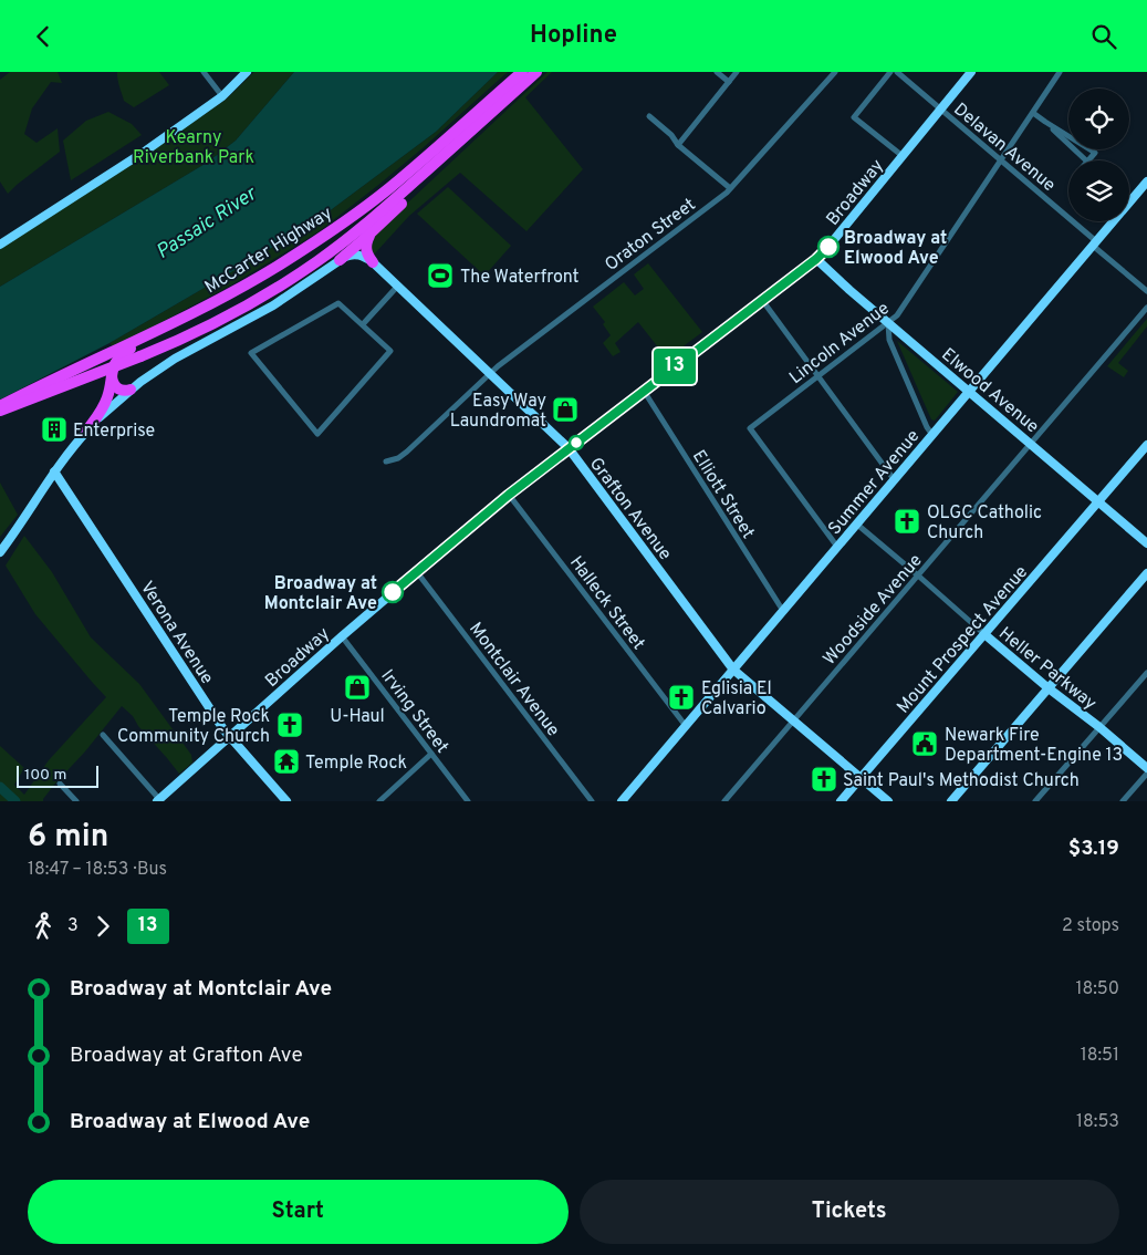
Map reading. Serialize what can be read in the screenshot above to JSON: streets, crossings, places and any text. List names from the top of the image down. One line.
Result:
{"streets":{"highway":["McCarter Highway"],"street":["Delavan Avenue","Broadway","Oraton Street","Lincoln Avenue","Elwood Avenue","Summer Avenue","Elliott Street","Grafton Avenue","Halleck Street","Woodside Avenue","Verona Avenue","Mount Prospect Avenue","Heller Parkway","Montclair Avenue","Irving Street"]},"crossings":[["Delavan Avenue","Broadway"],["Delavan Avenue","Lincoln Avenue"],["Delavan Avenue","Summer Avenue"],["Broadway","Elwood Avenue"],["Broadway","Elliott Street"],["Broadway","Grafton Avenue"],["Broadway","Halleck Street"],["Broadway","Verona Avenue"],["Broadway","Montclair Avenue"],["Broadway","Irving Street"],["Oraton Street","Grafton Avenue"],["Lincoln Avenue","Elwood Avenue"],["Lincoln Avenue","Summer Avenue"],["Elwood Avenue","Summer Avenue"],["Elwood Avenue","Woodside Avenue"],["Elwood Avenue","Mount Prospect Avenue"],["Summer Avenue","Elliott Street"],["Summer Avenue","Grafton Avenue"],["Summer Avenue","Halleck Street"],["Summer Avenue","Heller Parkway"],["Grafton Avenue","Woodside Avenue"],["Grafton Avenue","Mount Prospect Avenue"],["Woodside Avenue","Heller Parkway"],["Mount Prospect Avenue","Heller Parkway"]],"water":["Passaic River"],"parks":["Kearny Riverbank Park"],"places":{"other":["Broadway at Elwood Ave","Broadway at Montclair Ave"],"sports":["The Waterfront"],"shop":["Easy Way Laundromat","U-Haul"],"building":["Enterprise"],"church":["OLGC Catholic Church","Eglisia El Calvario","Temple Rock Community Church","Saint Paul's Methodist Church"],"public building":["Newark Fire Department-Engine 13"],"temple":["Temple Rock"]},"lines":["bus line 13"],"scale_bar":"100 m","page":{"header":"Hopline","on_map":"13","scale":"100 m","heading":["6 min","18:47 – 18:53 · Bus","$3.19"],"legs":["3","13","2 stops"],"list":[{"name":"Broadway at Montclair Ave","value":"18:50"},{"name":"Broadway at Grafton Ave","value":"18:51"},{"name":"Broadway at Elwood Ave","value":"18:53"}],"buttons":["Start","Tickets"]}}
